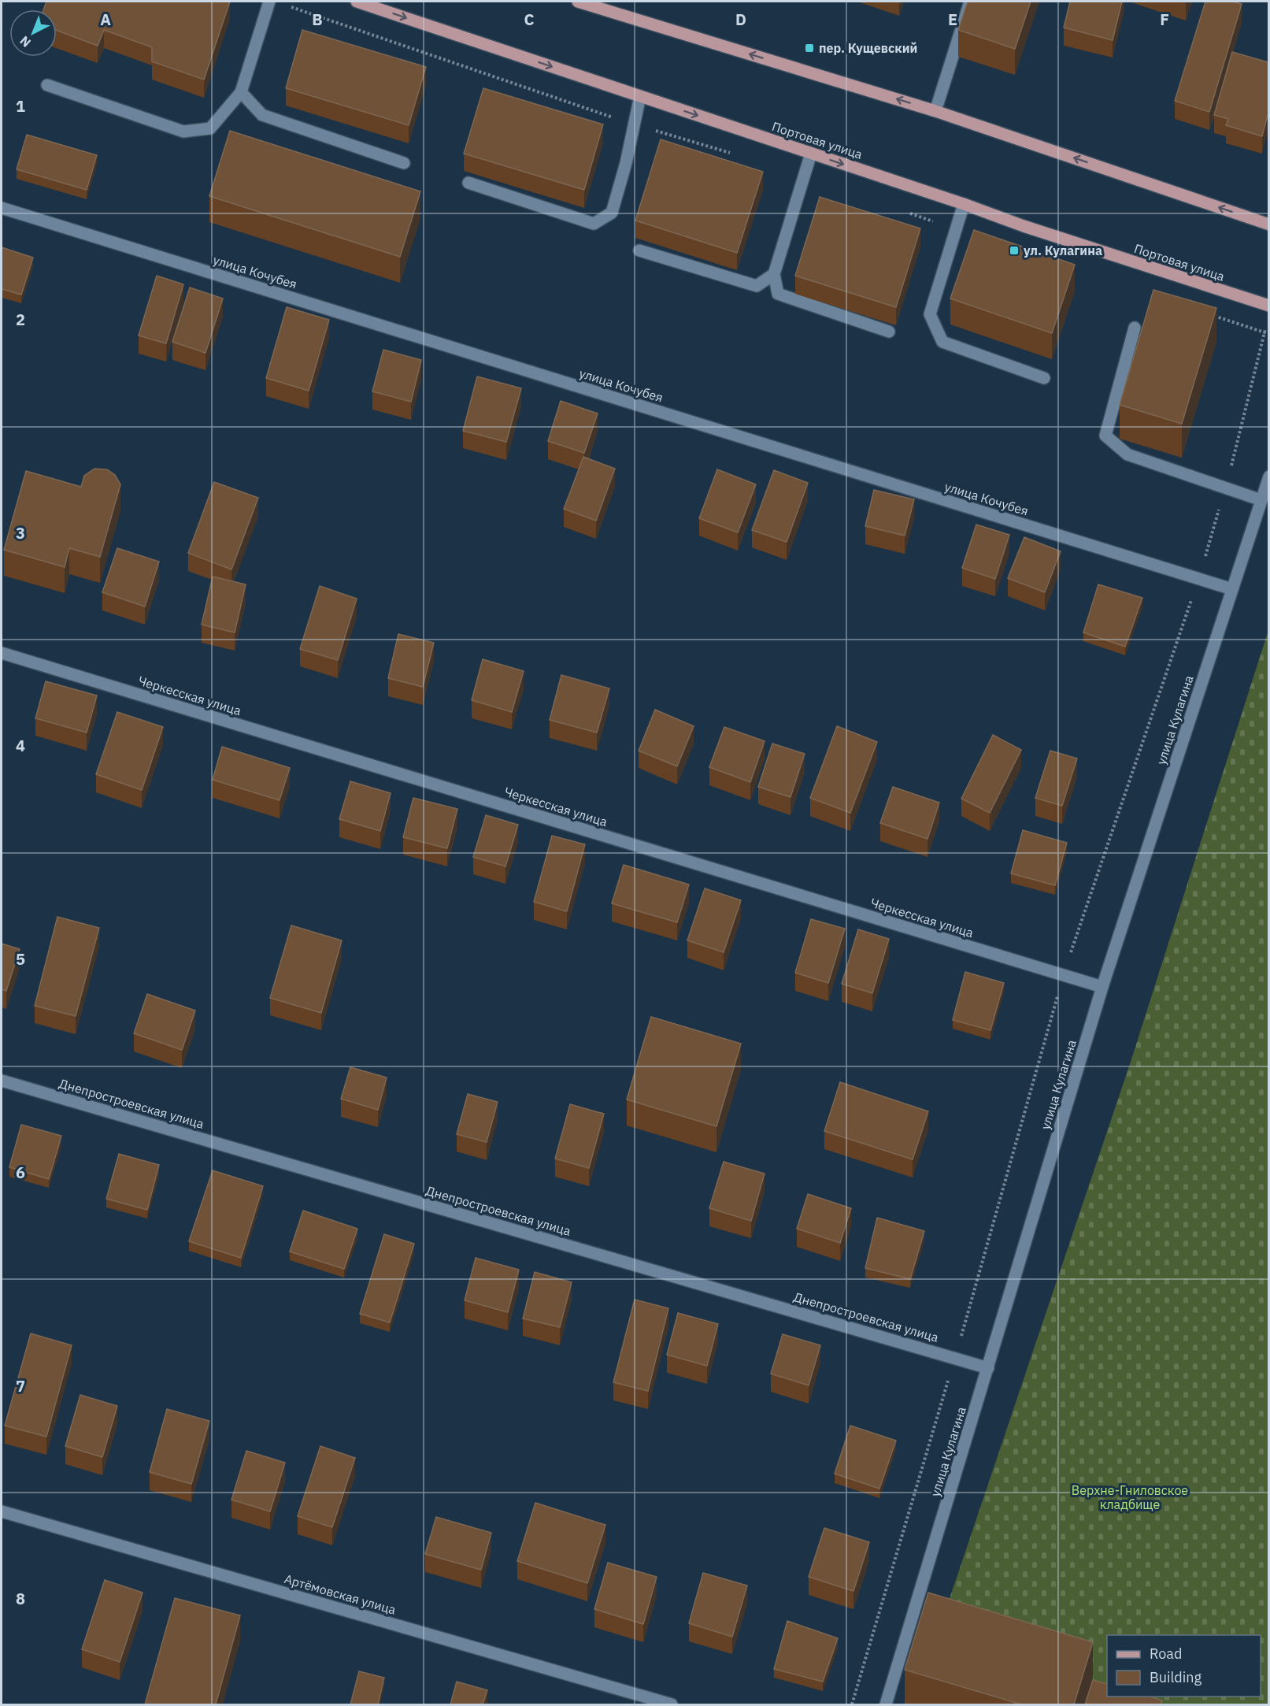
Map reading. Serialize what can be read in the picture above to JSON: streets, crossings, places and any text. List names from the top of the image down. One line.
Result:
{"streets":{"main road":["Портовая улица"],"street":["улица Кочубея","Черкесская улица","улица Кулагина","Днепростроевская улица","Артёмовская улица"]},"crossings":[["улица Кочубея","улица Кулагина"],["Черкесская улица","улица Кулагина"],["улица Кулагина","Днепростроевская улица"]],"parks":["Верхне-Гниловское кладбище"],"places":{"transit":["пер. Кущевский","ул. Кулагина"]},"legend":["Road","Building"],"north":"bottom left","grid":{"columns":["A","B","C","D","E","F"],"rows":["1","2","3","4","5","6","7","8"]}}
